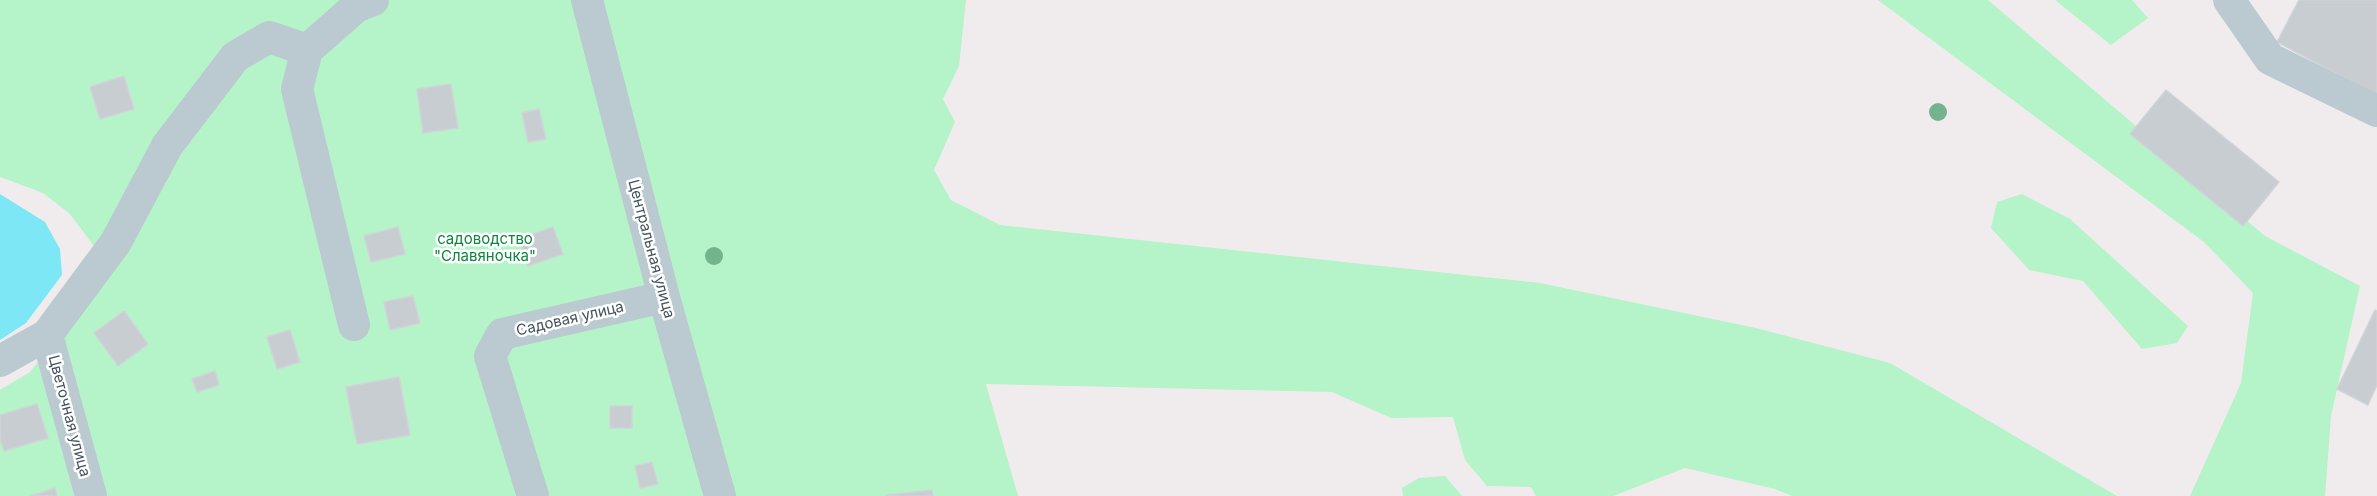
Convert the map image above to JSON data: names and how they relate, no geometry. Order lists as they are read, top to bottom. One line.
{"streets":{"lane":["Центральная улица","Садовая улица","Цветочная улица"]},"crossings":[["Центральная улица","Садовая улица"]],"parks":["садоводство \"Славяночка\""]}
